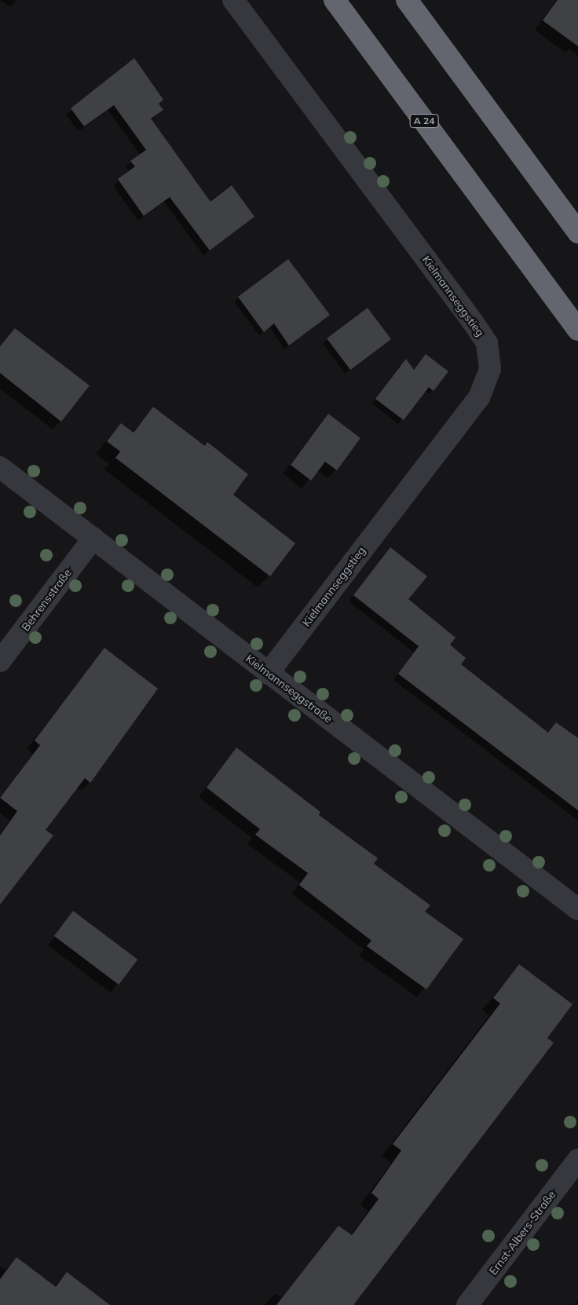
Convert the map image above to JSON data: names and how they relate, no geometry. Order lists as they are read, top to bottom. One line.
{"streets":{"highway":["A 24"],"street":["Kielmannseggstieg","Behrensstraße","Kielmannseggstraße","Ernst-Albers-Straße"]},"crossings":[["Kielmannseggstieg","Kielmannseggstraße"],["Behrensstraße","Kielmannseggstraße"]]}
